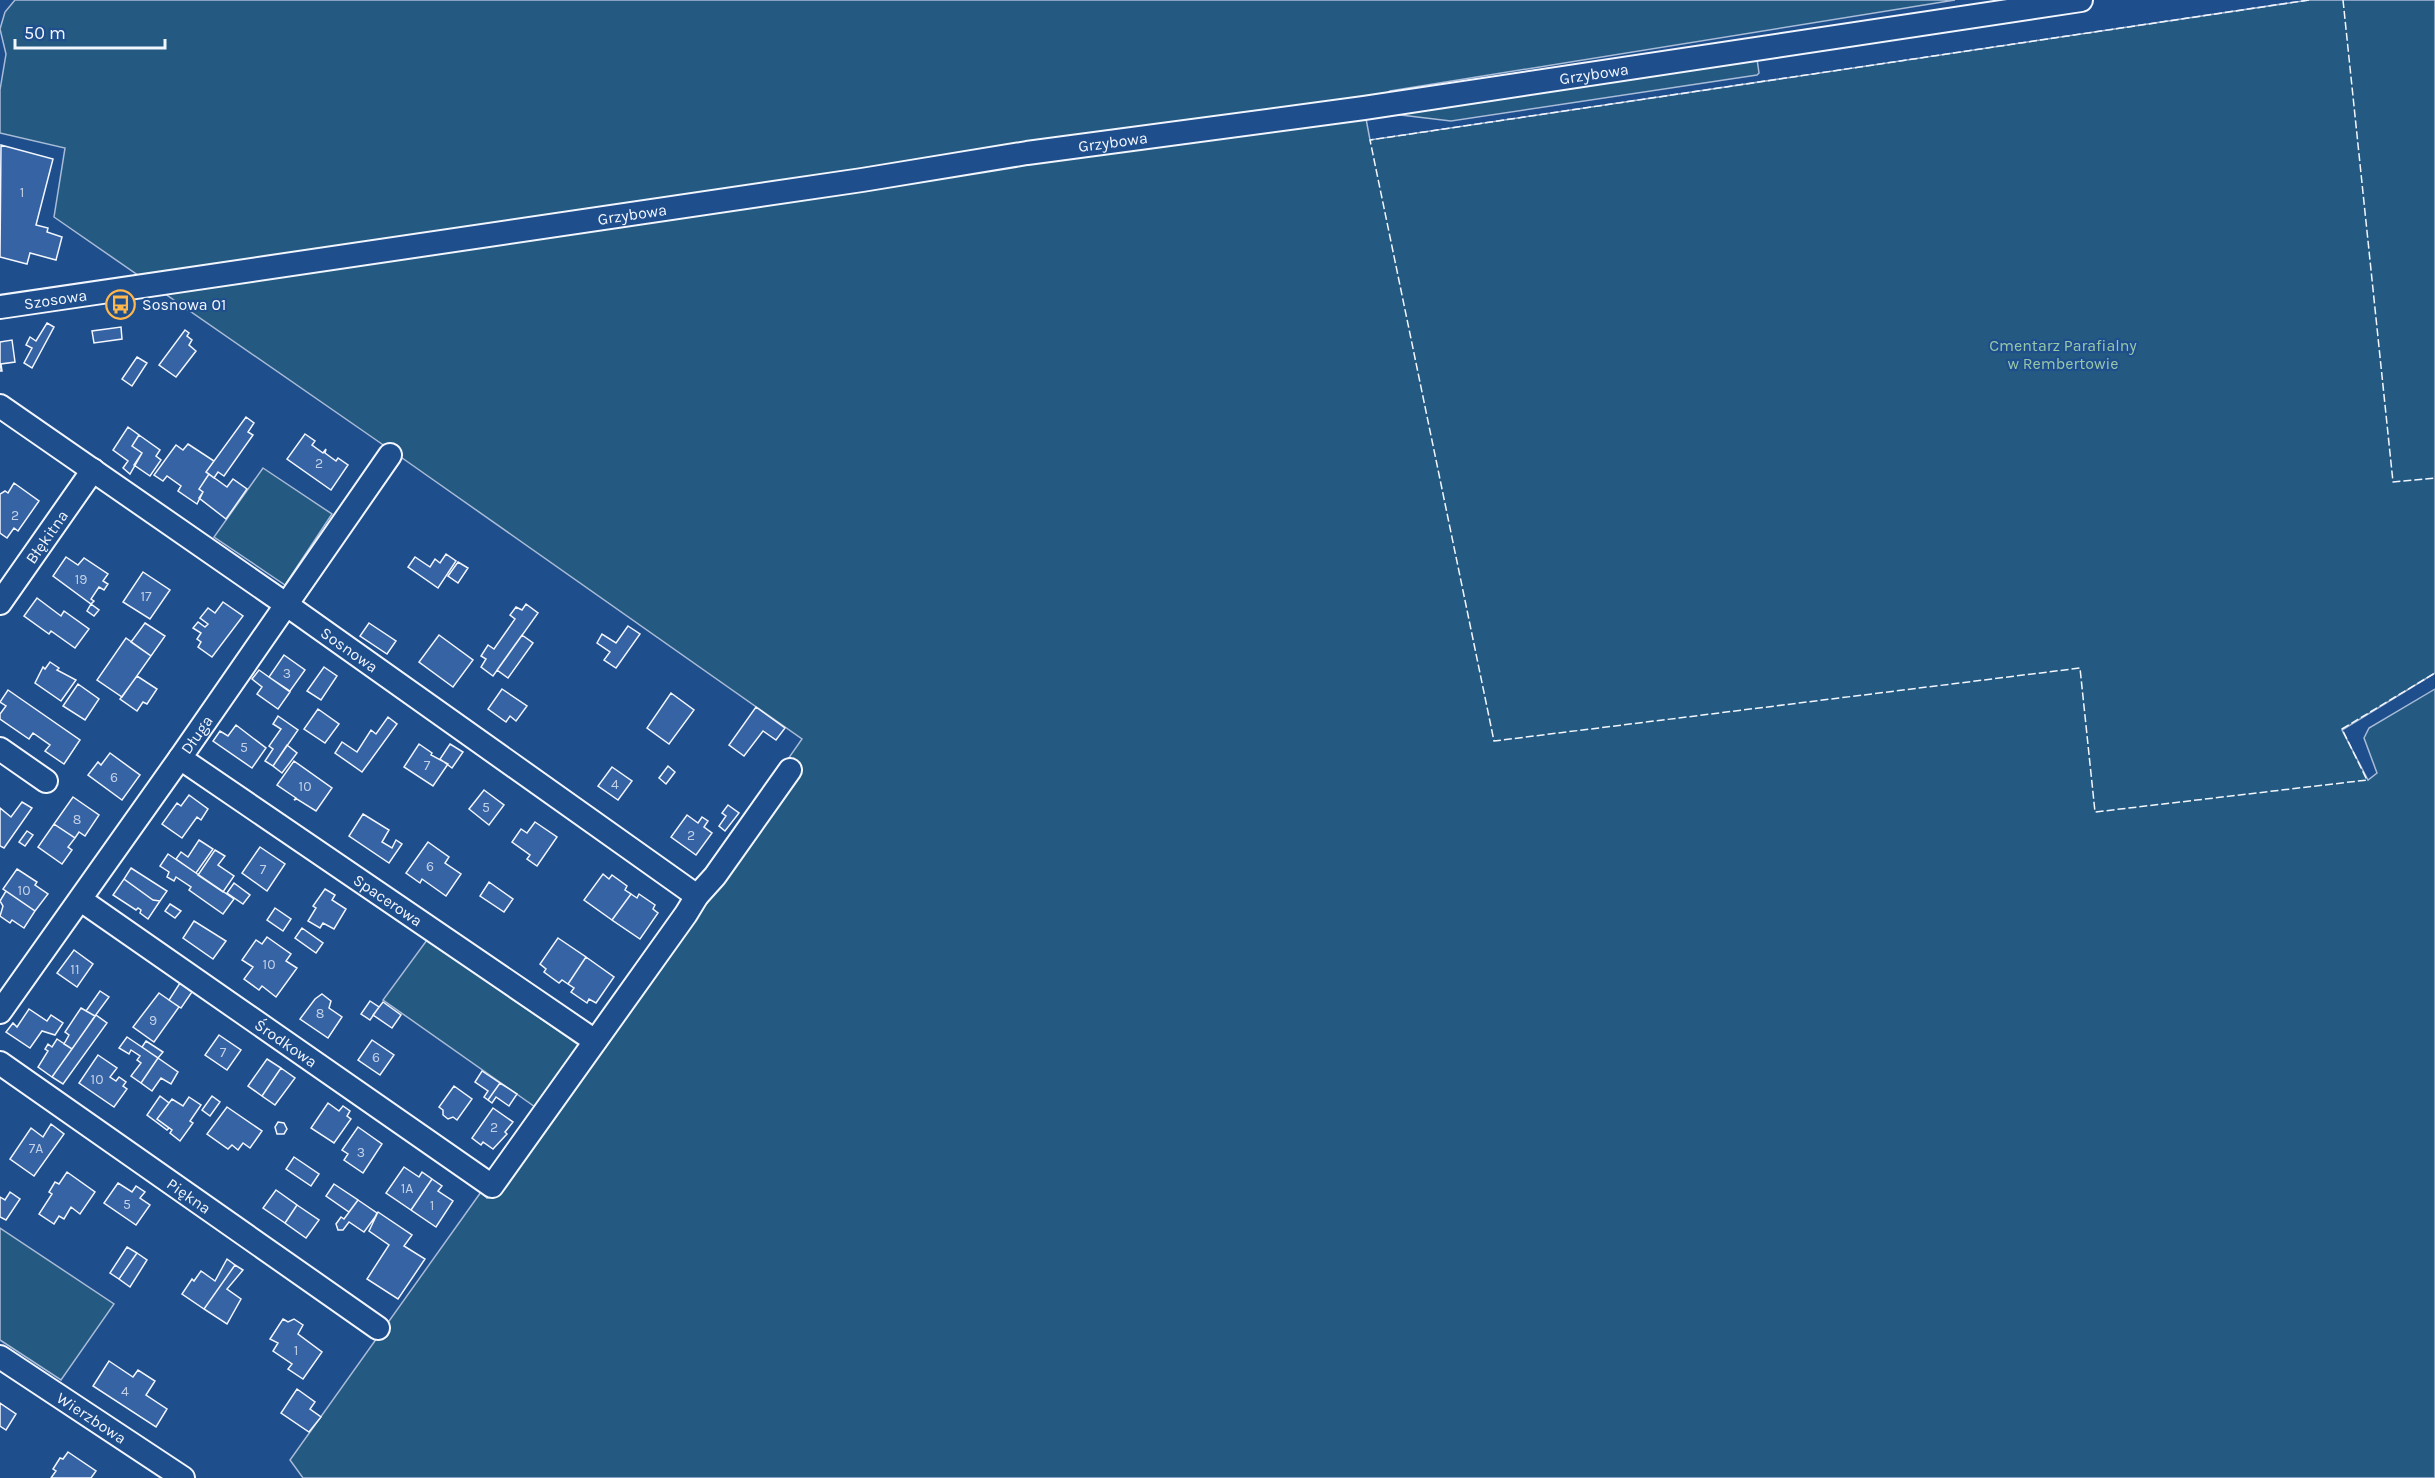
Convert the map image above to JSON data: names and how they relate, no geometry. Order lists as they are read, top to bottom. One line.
{"streets":{"street":["Grzybowa","Szosowa","Błękitna","Sosnowa","Długa","Spacerowa","Środkowa","Piękna","Wierzbowa"]},"crossings":[["Grzybowa","Szosowa"],["Błękitna","Sosnowa"],["Sosnowa","Długa"],["Długa","Spacerowa"],["Długa","Środkowa"],["Spacerowa","Środkowa"]],"parks":["Cmentarz Parafialny w Rembertowie"],"places":{"bus stop":["Sosnowa 01"]},"house_numbers":["1","2","2","19","17","3","5","7","6","4","10","5","8","2","6","7","10","10","11","8","9","7","6","10","2","7A","3","1A","5","1","1","4"],"scale_bar":"50 m"}
